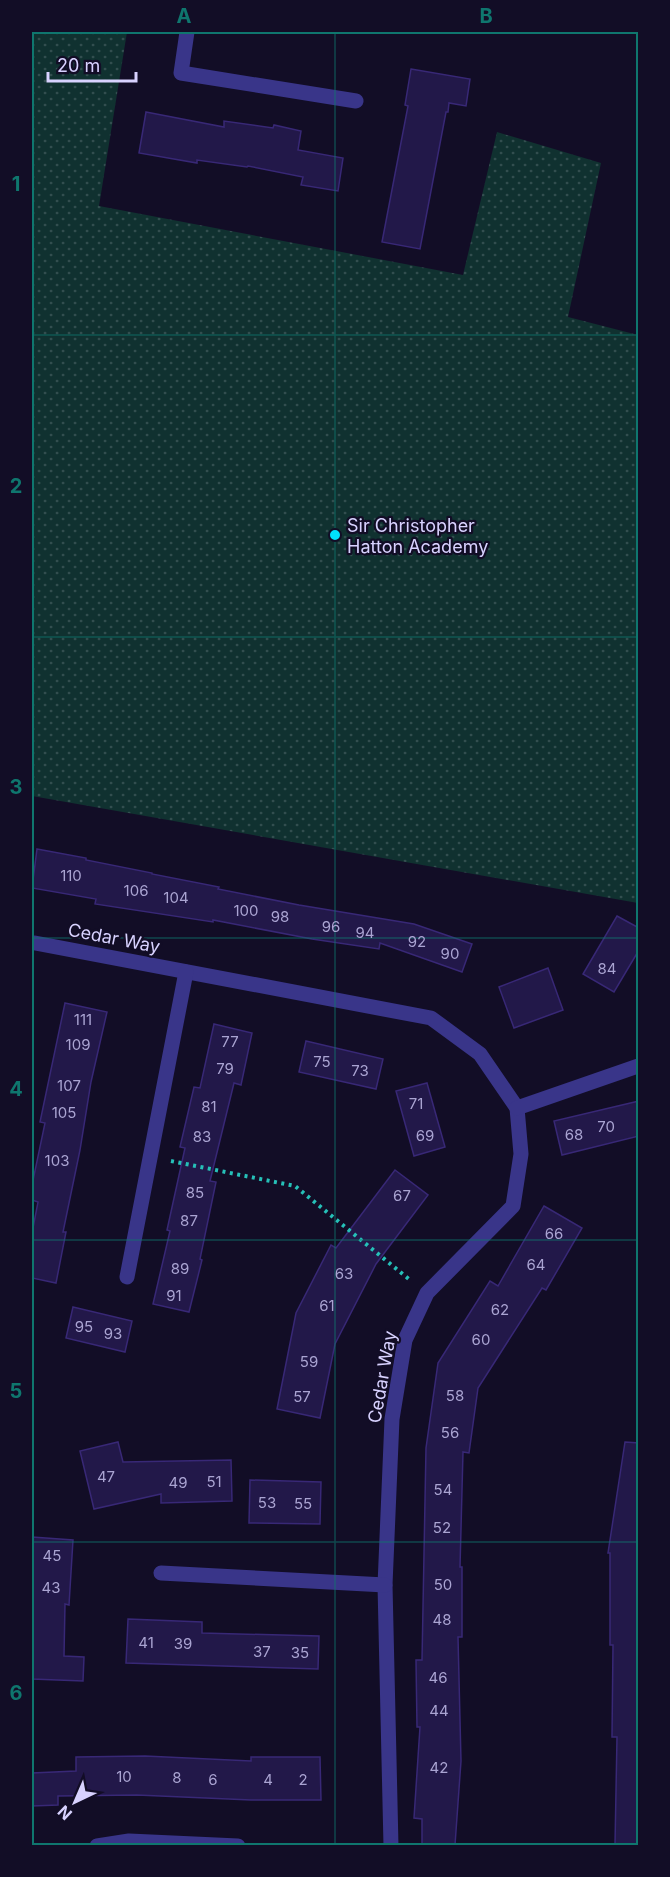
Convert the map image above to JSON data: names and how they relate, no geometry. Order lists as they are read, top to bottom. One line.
{"streets":{"street":["Cedar Way"]},"places":["Sir Christopher Hatton Academy"],"house_numbers":["110","106","104","100","98","96","94","92","90","84","111","77","109","75","79","73","107","71","81","105","70","68","69","83","103","85","67","87","66","64","89","63","91","61","62","95","93","60","59","58","57","56","47","51","49","54","53","55","52","45","50","43","48","41","39","37","35","46","44","42","10","8","6","4","2"],"scale_bar":"20 m","north":"bottom left","grid":{"columns":["A","B"],"rows":["1","2","3","4","5","6"]}}
